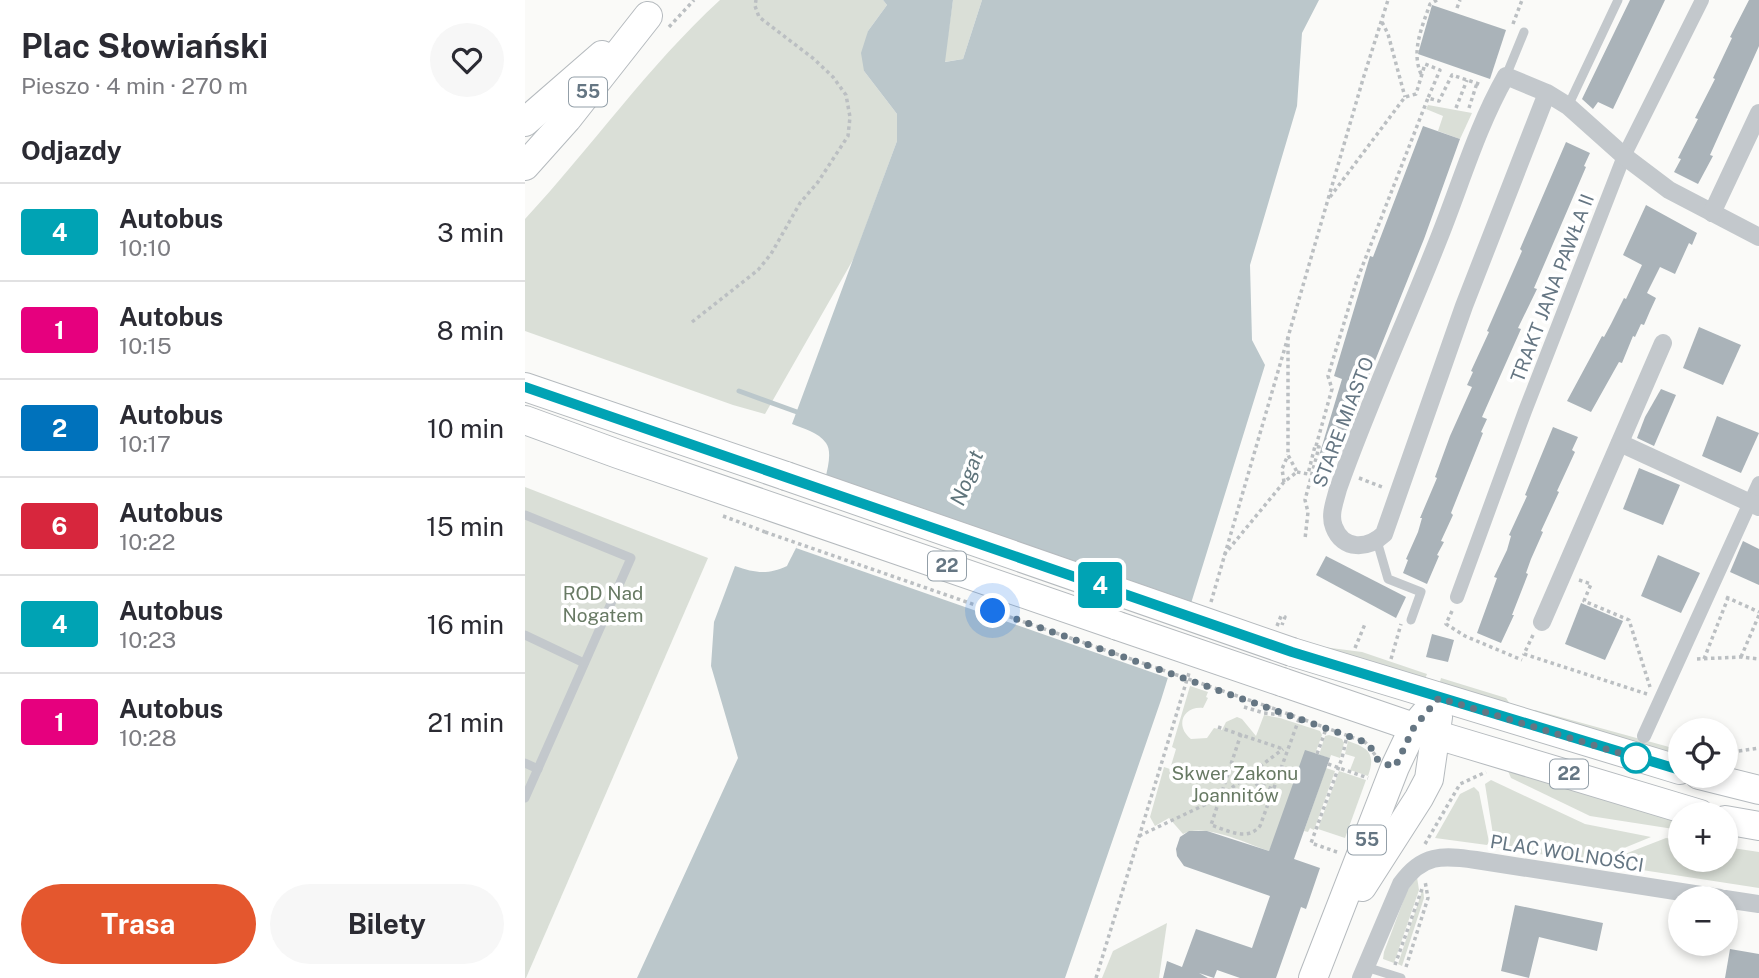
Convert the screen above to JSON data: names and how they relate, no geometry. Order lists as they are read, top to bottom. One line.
{"streets":{"main road":["55","22"],"street":["TRAKT JANA PAWŁA II","STARE MIASTO","PLAC WOLNOŚCI"]},"crossings":[["55","22"]],"water":["Nogat"],"parks":["ROD Nad Nogatem","Skwer Zakonu Joannitów"],"lines":["bus line 4"],"page":{"heading":[["Plac Słowiański","Pieszo · 4 min · 270 m"],"Odjazdy"],"on_map":"4","list":[{"mark":"4","name":"Autobus","note":"10:10","value":"3 min"},{"mark":"1","name":"Autobus","note":"10:15","value":"8 min"},{"mark":"2","name":"Autobus","note":"10:17","value":"10 min"},{"mark":"6","name":"Autobus","note":"10:22","value":"15 min"},{"mark":"4","name":"Autobus","note":"10:23","value":"16 min"},{"mark":"1","name":"Autobus","note":"10:28","value":"21 min"}],"map_buttons":["+","−"],"buttons":["Trasa","Bilety"]}}
